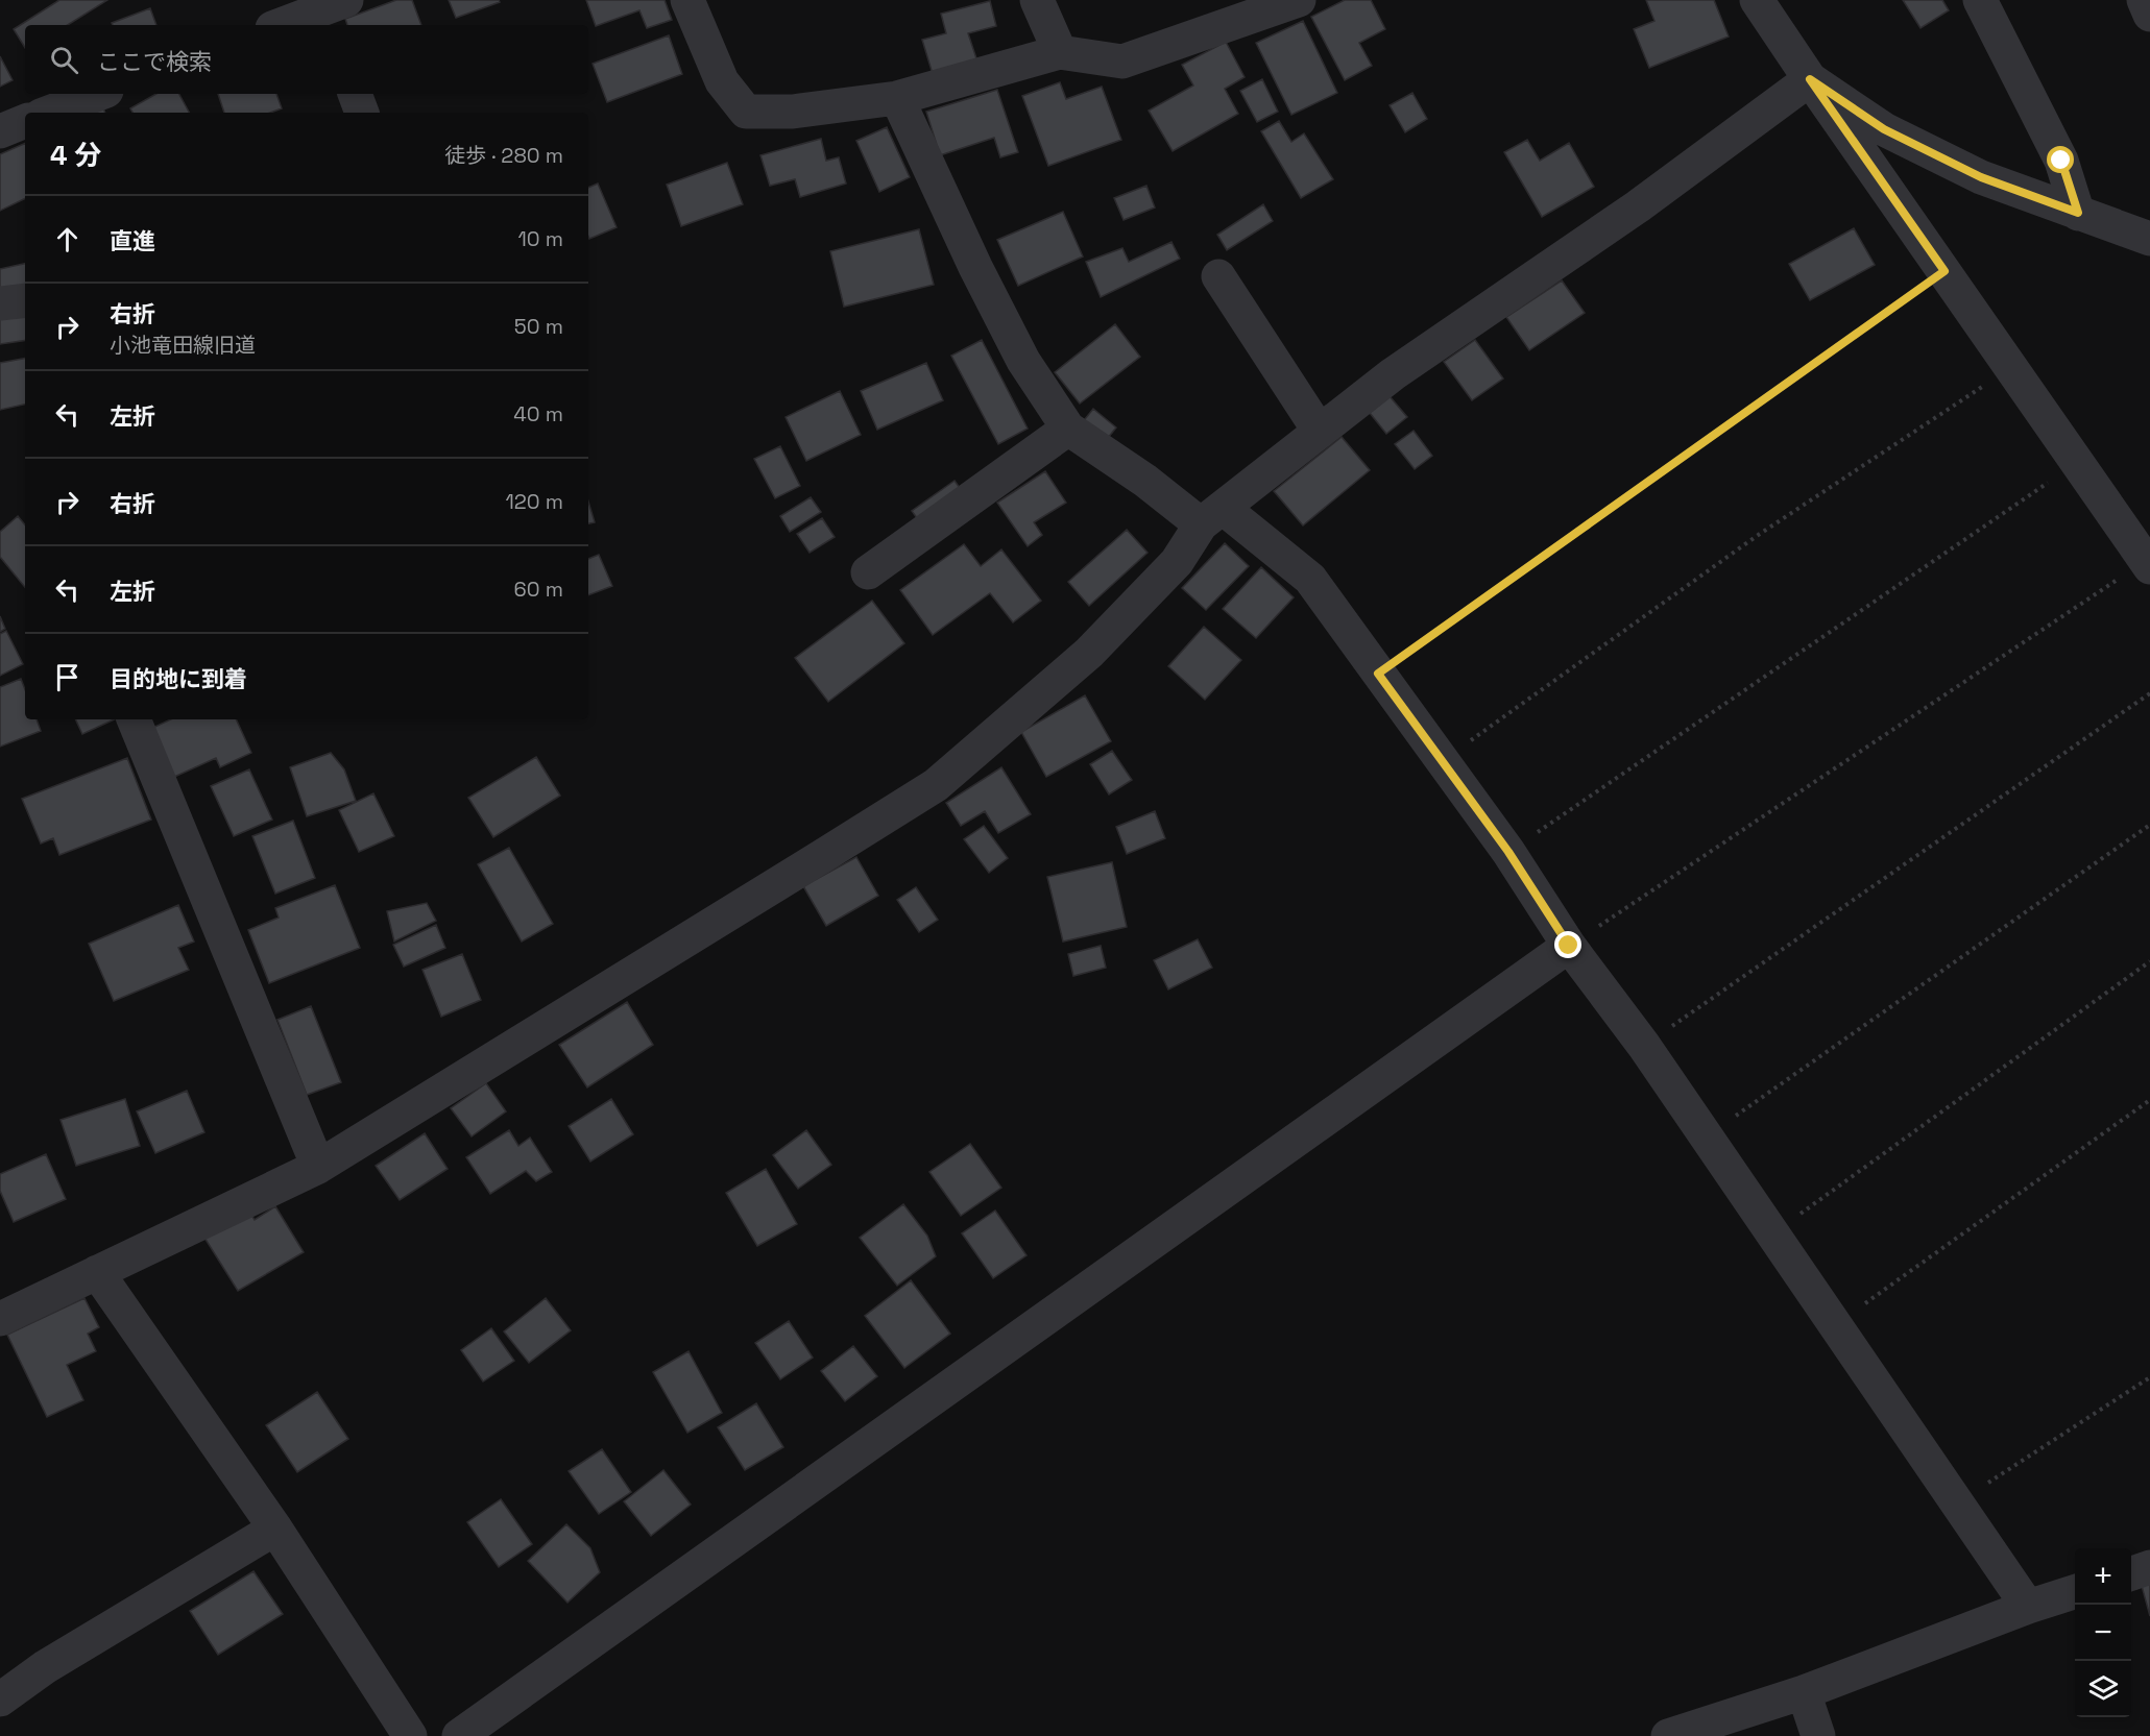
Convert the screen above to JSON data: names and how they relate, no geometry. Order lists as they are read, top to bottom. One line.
{"page":{"search":"ここで検索","heading":["4 分","徒歩 · 280 m"],"list":[["直進","10 m"],["右折","小池竜田線旧道","50 m"],["左折","40 m"],["右折","120 m"],["左折","60 m"],"目的地に到着"],"map_buttons":["+","−"]}}
